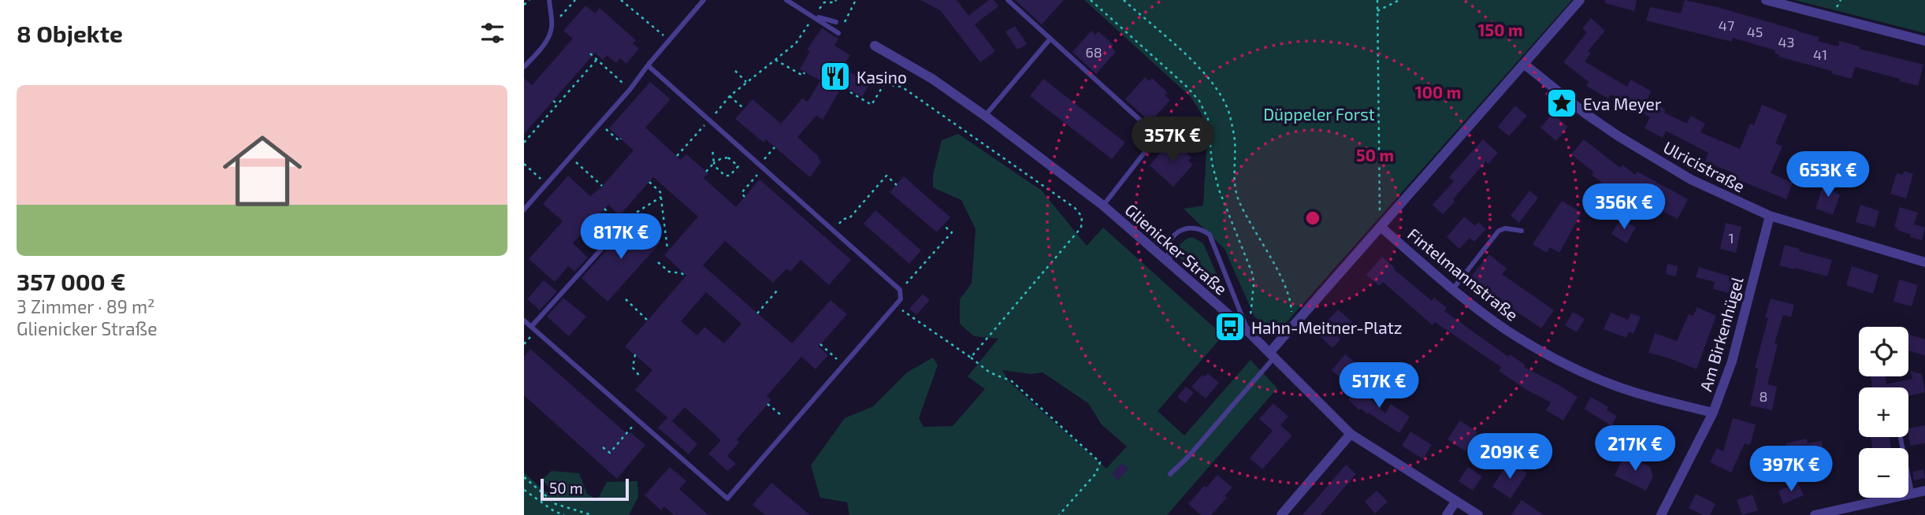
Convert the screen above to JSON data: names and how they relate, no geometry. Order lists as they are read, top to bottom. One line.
{"streets":{"street":["Ulricistraße","Glienicker Straße","Fintelmannstraße","Am Birkenhügel"]},"crossings":[["Ulricistraße","Am Birkenhügel"],["Fintelmannstraße","Am Birkenhügel"]],"parks":["Düppeler Forst"],"places":{"restaurant":["Kasino"],"place":["Eva Meyer"],"bus stop":["Hahn-Meitner-Platz"]},"house_numbers":["47","45","43","68","41","1","8"],"scale_bar":"50 m","page":{"heading":"8 Objekte","list":[{"name":"357 000 €","note":"3 Zimmer · 89 m² · Glienicker Straße"}],"price":["357K €","653K €","356K €","817K €","517K €","217K €","209K €","397K €"],"map_buttons":["+","−"],"scale":"50 m"},"rings":["150 m","100 m","50 m"]}
